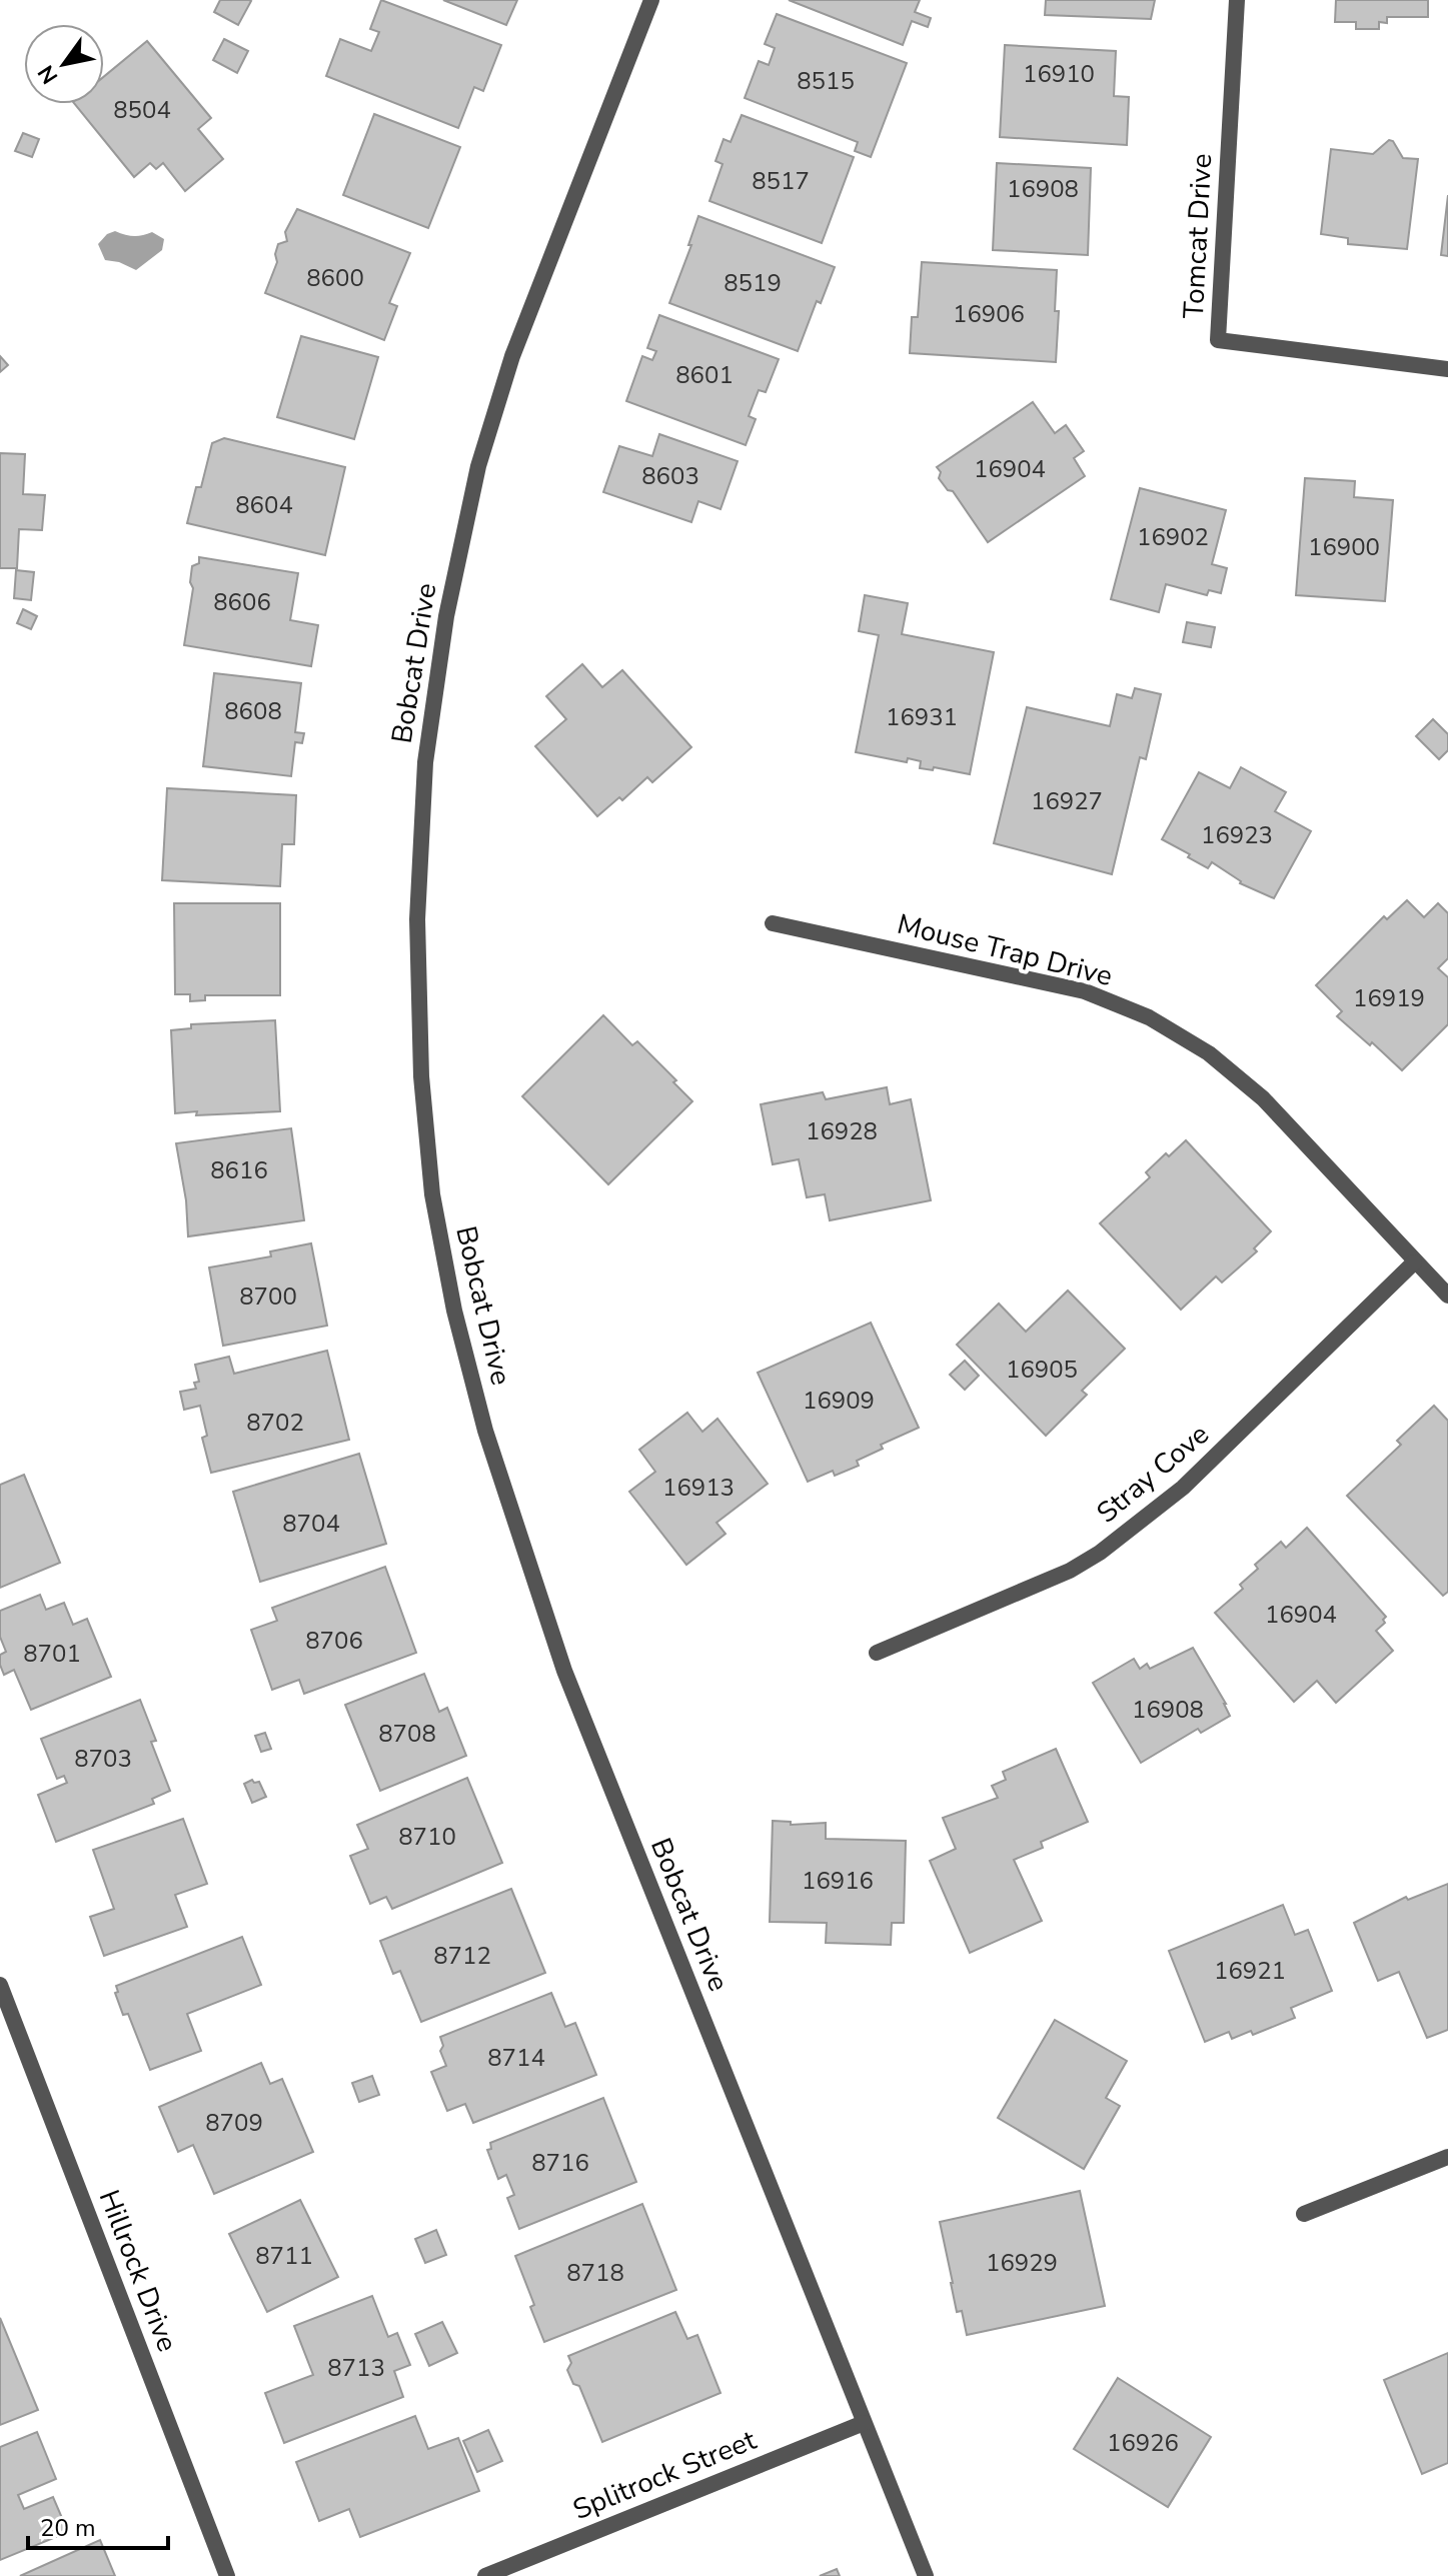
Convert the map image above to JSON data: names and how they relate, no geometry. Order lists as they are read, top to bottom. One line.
{"streets":{"street":["Tomcat Drive","Bobcat Drive","Mouse Trap Drive","Stray Cove","Hillrock Drive","Splitrock Street"]},"crossings":[["Bobcat Drive","Splitrock Street"],["Mouse Trap Drive","Stray Cove"]],"house_numbers":["16910","8515","8504","8517","16908","8600","8519","16906","8601","16904","8603","8604","16902","16900","8606","8608","16931","16927","16923","16919","16928","8616","8700","16905","16909","8702","16913","8704","16904","8706","8701","16908","8708","8703","8710","16916","8712","16921","8714","8709","8716","8711","16929","8718","8713","16926"],"scale_bar":"20 m","north":"bottom left"}
